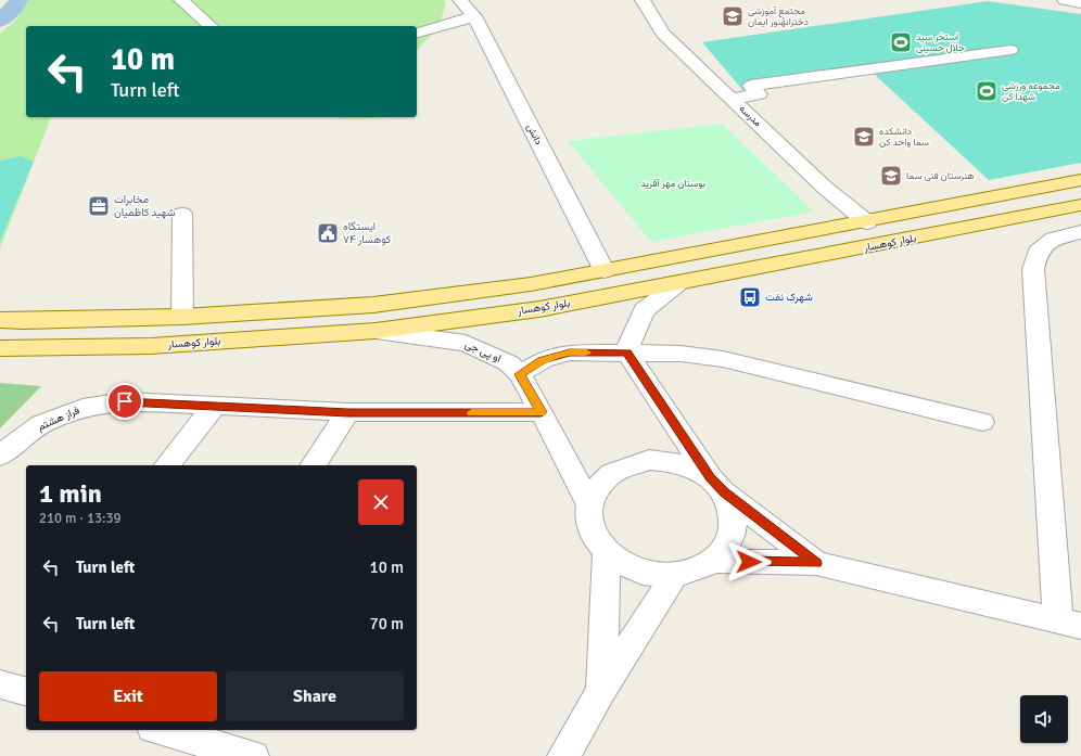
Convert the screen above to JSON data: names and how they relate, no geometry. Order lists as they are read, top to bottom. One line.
{"streets":{"main road":["بلوار کوهسار"],"street":["مدرسه","دانش","او پی جی","فراز هشتم"]},"crossings":[["بلوار کوهسار","او پی جی"],["او پی جی","فراز هشتم"]],"parks":["بوستان مهر آفرید"],"places":{"school or university":["مجتمع آموزشی دخترانهٔنور ایمان","دانشکده سما واحد کن","هنرستان فنی سما"],"sports":["استخر سید جلال حسینی","مجموعه ورزشی شهدا کن"],"office":["مخابرات شهید کاظمیان"],"public building":["ایستگاه ۷۴ کوهسار"],"bus stop":["شهرک نفت"]},"page":{"turn":["10 m","Turn left"],"heading":["1 min","210 m · 13:39"],"list":[{"name":"Turn left","value":"10 m"},{"name":"Turn left","value":"70 m"}],"buttons":["Exit","Share"]}}
